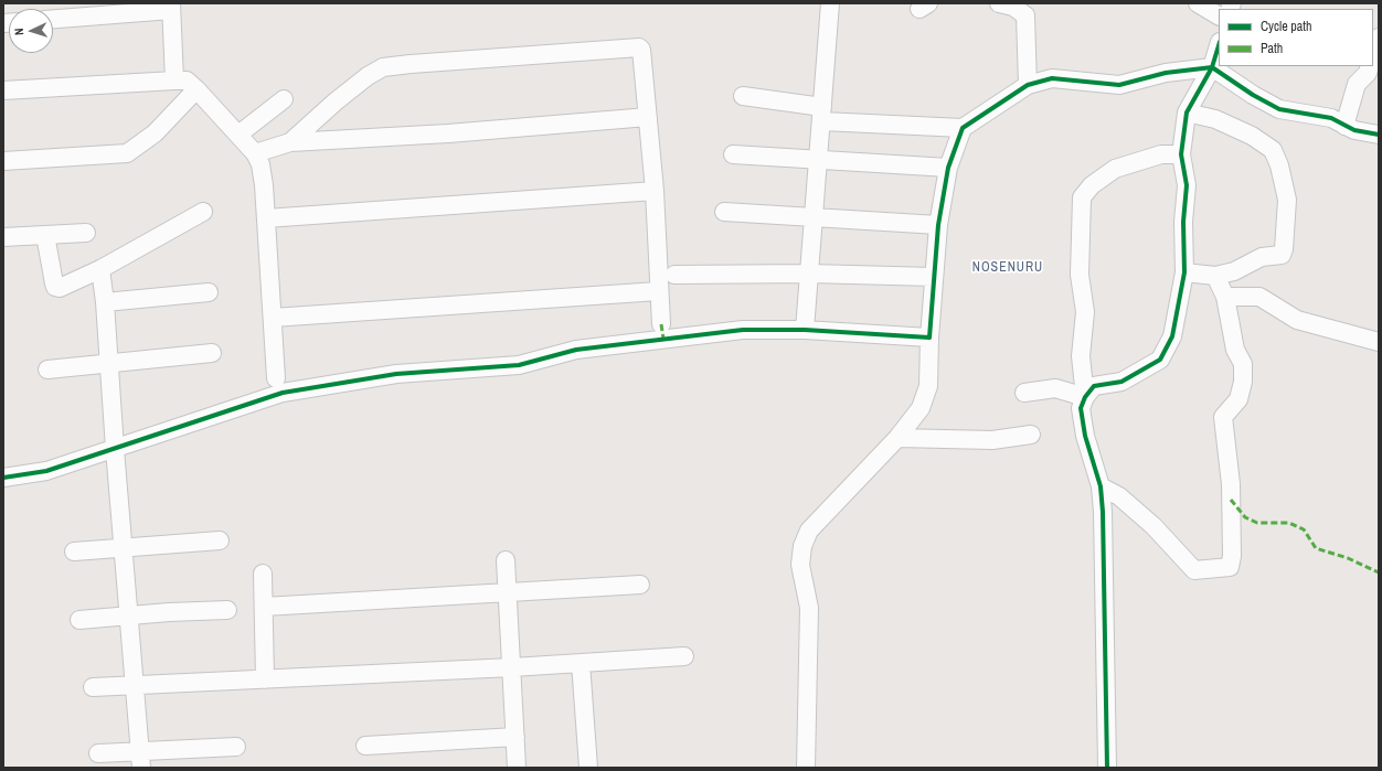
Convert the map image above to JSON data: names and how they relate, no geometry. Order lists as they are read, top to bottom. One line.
{"districts":["NOSENURU"],"legend":["Cycle path","Path"],"north":"left"}
